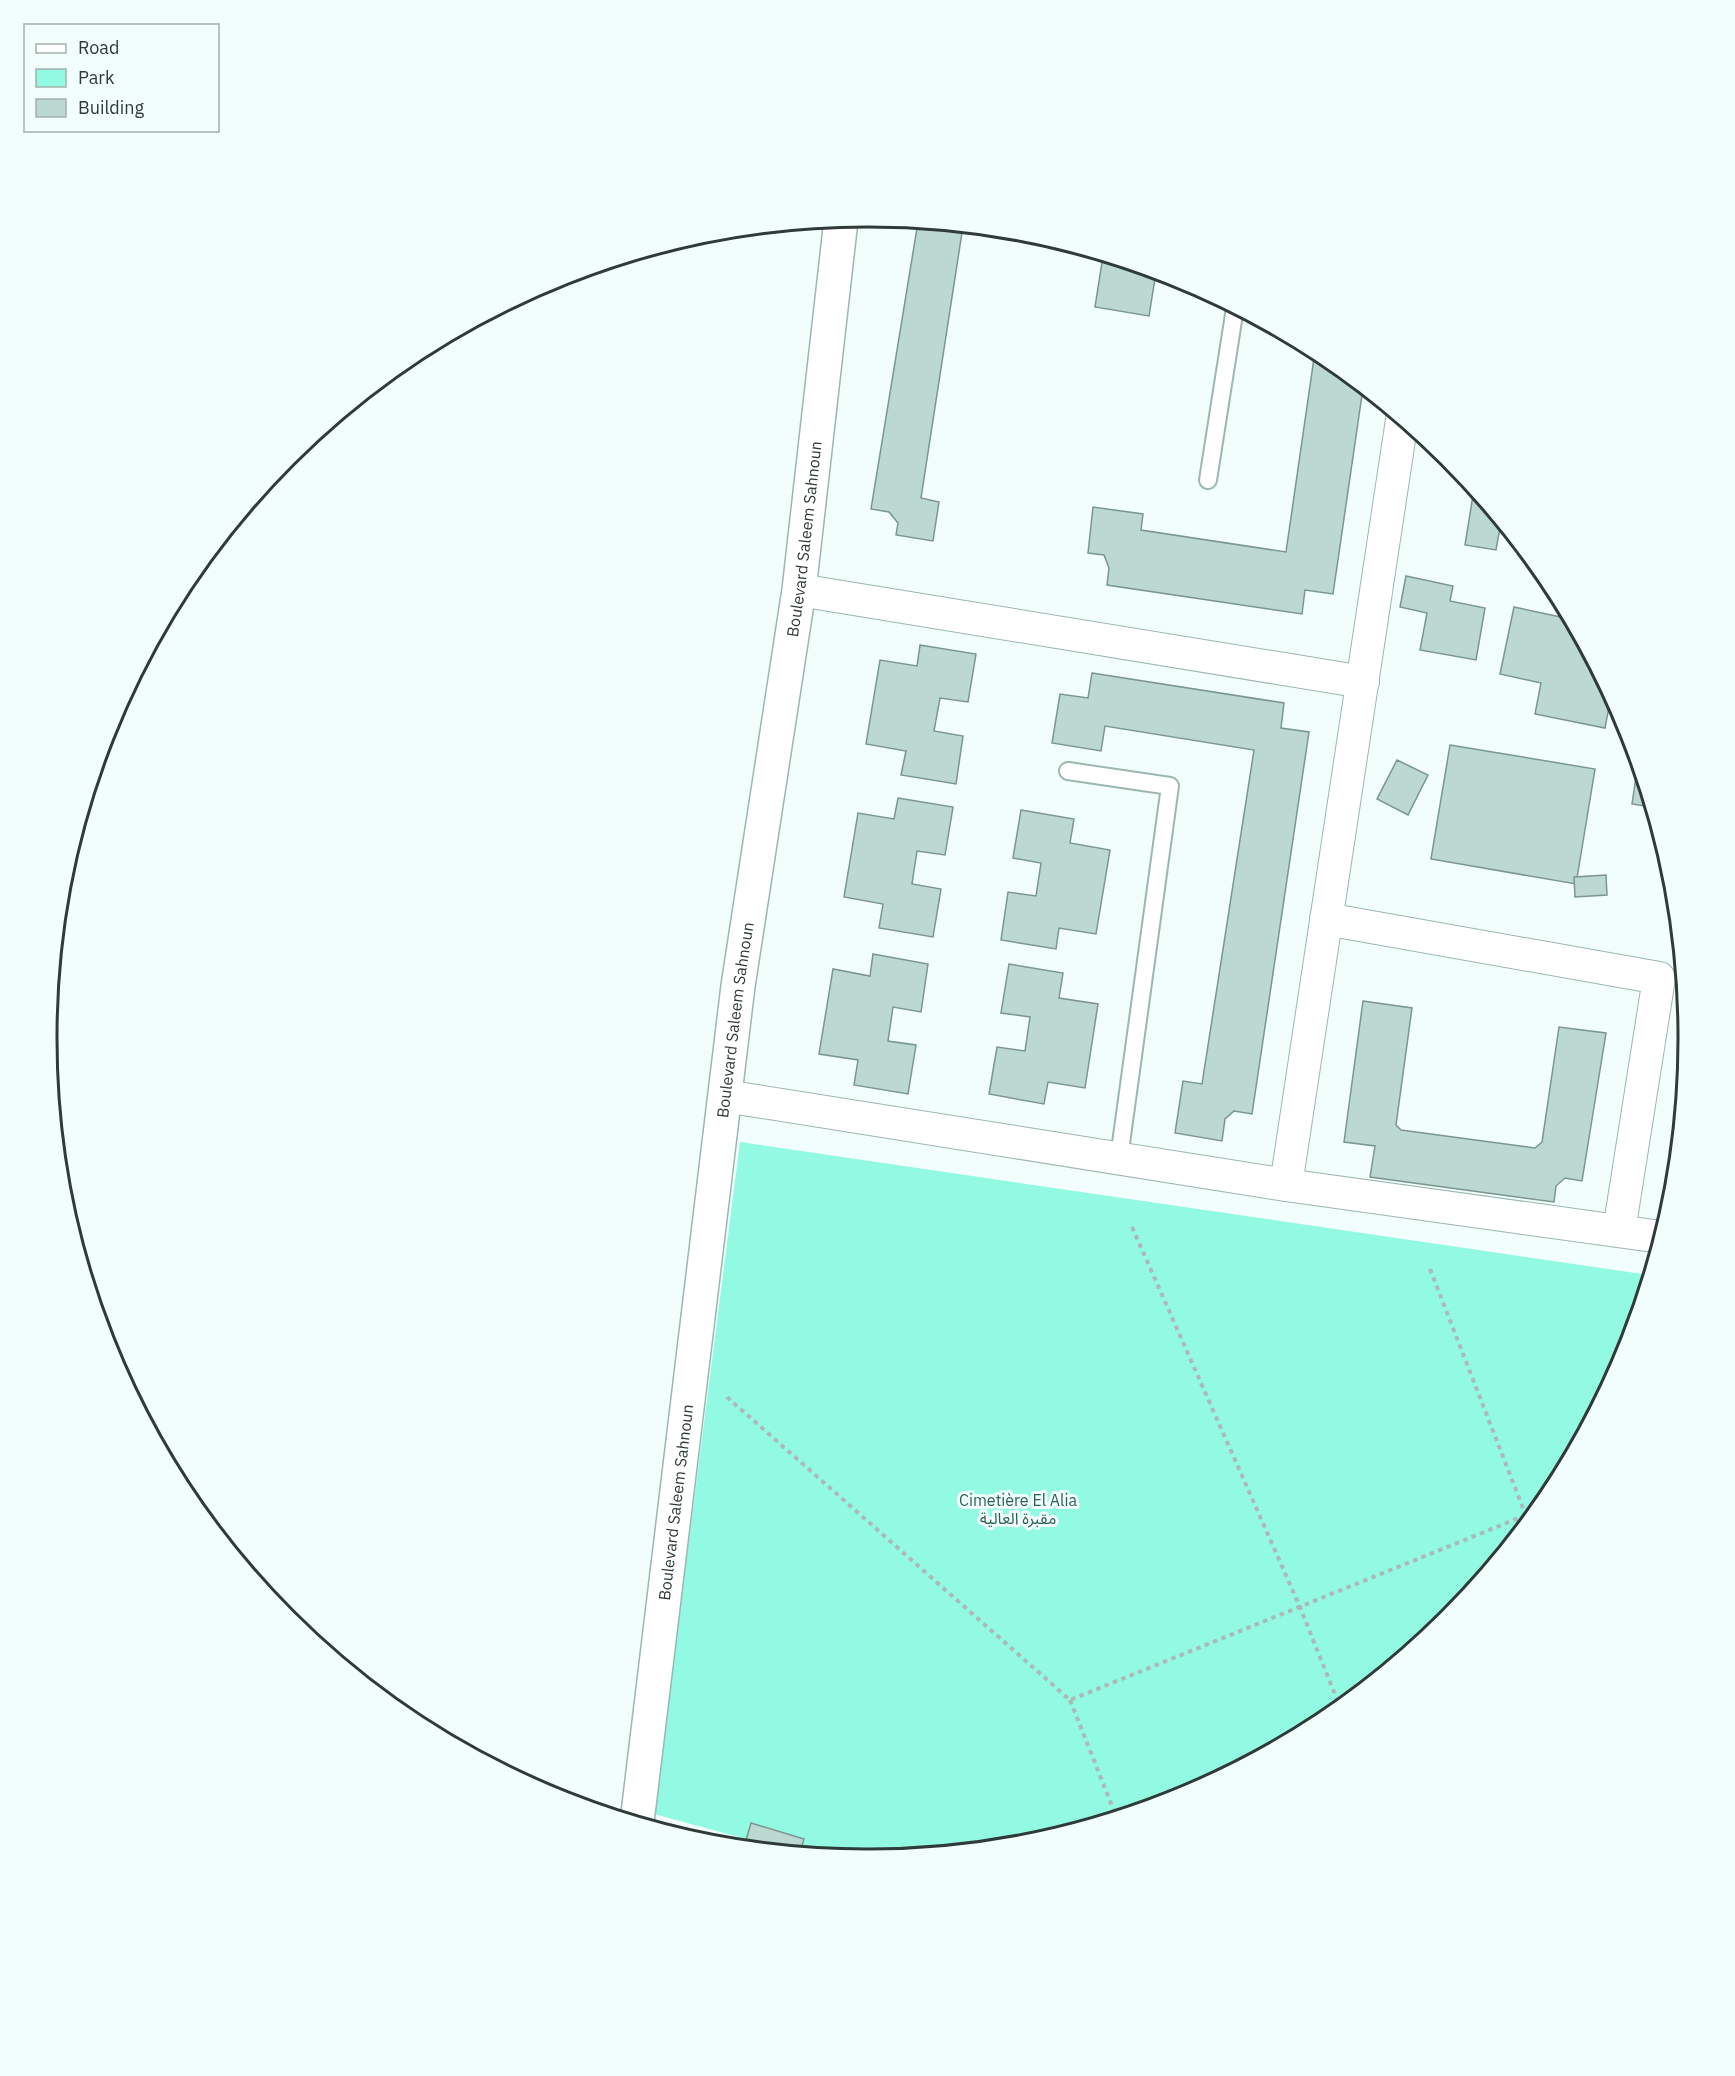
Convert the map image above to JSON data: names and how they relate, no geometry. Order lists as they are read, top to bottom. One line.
{"streets":{"street":["Boulevard Saleem Sahnoun"]},"parks":["Cimetière El Alia مقبرة العالية"],"legend":["Road","Park","Building"]}
